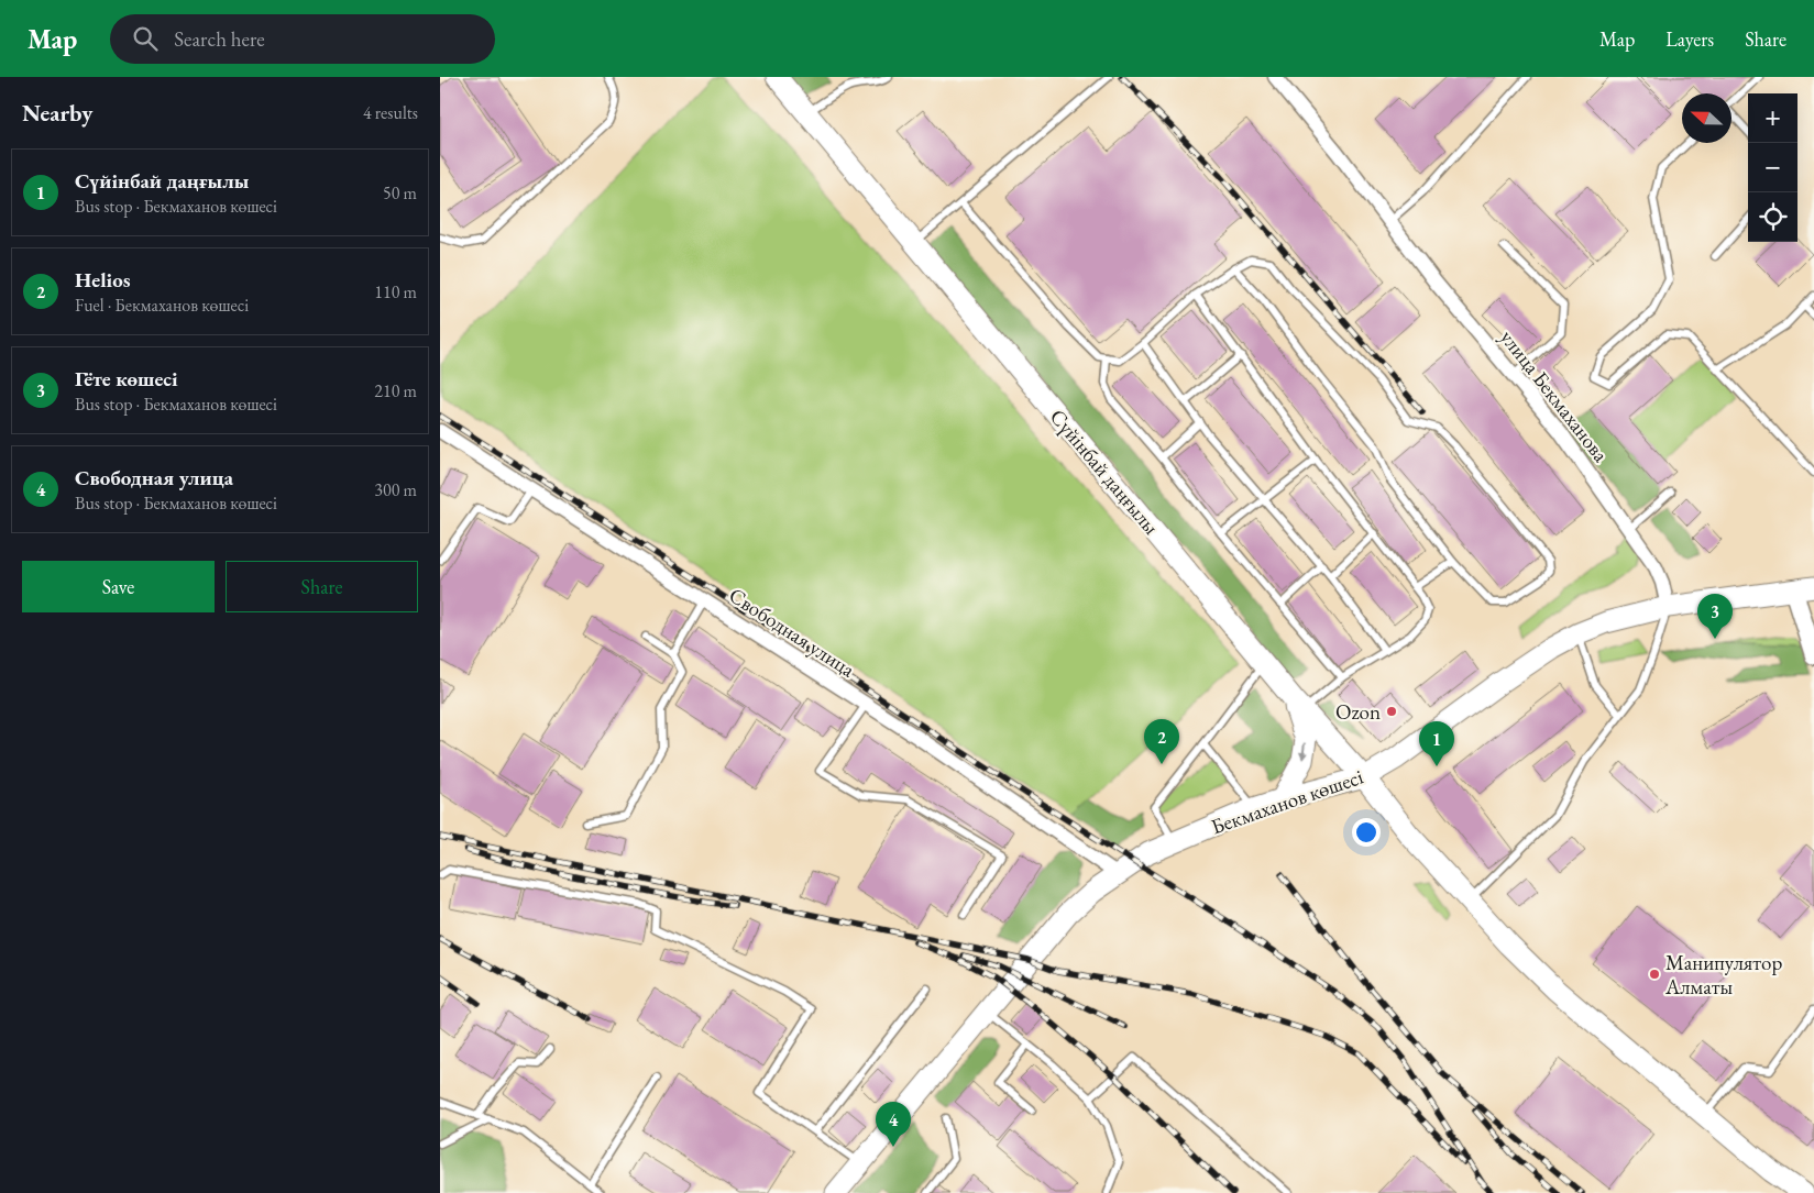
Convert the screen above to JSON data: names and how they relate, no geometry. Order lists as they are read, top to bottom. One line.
{"streets":{"main road":["Сүйінбай даңғылы","Бекмаханов көшесі"],"street":["улица Бекмаханова","Свободная улица"]},"crossings":[["улица Бекмаханова","Бекмаханов көшесі"],["Сүйінбай даңғылы","Бекмаханов көшесі"],["Свободная улица","Бекмаханов көшесі"]],"places":["Ozon","Манипулятор Алматы"],"north":"left","page":{"header":"Map","search":"Search here","nav":["Map","Layers","Share"],"heading":["Nearby","4 results"],"map_buttons":["+","−"],"list":[{"mark":"1","name":"Сүйінбай даңғылы","note":"Bus stop · Бекмаханов көшесі","value":"50 m"},{"mark":"2","name":"Helios","note":"Fuel · Бекмаханов көшесі","value":"110 m"},{"mark":"3","name":"Гёте көшесі","note":"Bus stop · Бекмаханов көшесі","value":"210 m"},{"mark":"4","name":"Свободная улица","note":"Bus stop · Бекмаханов көшесі","value":"300 m"}],"buttons":["Save","Share"],"pins":["3","2","1","4"]}}
